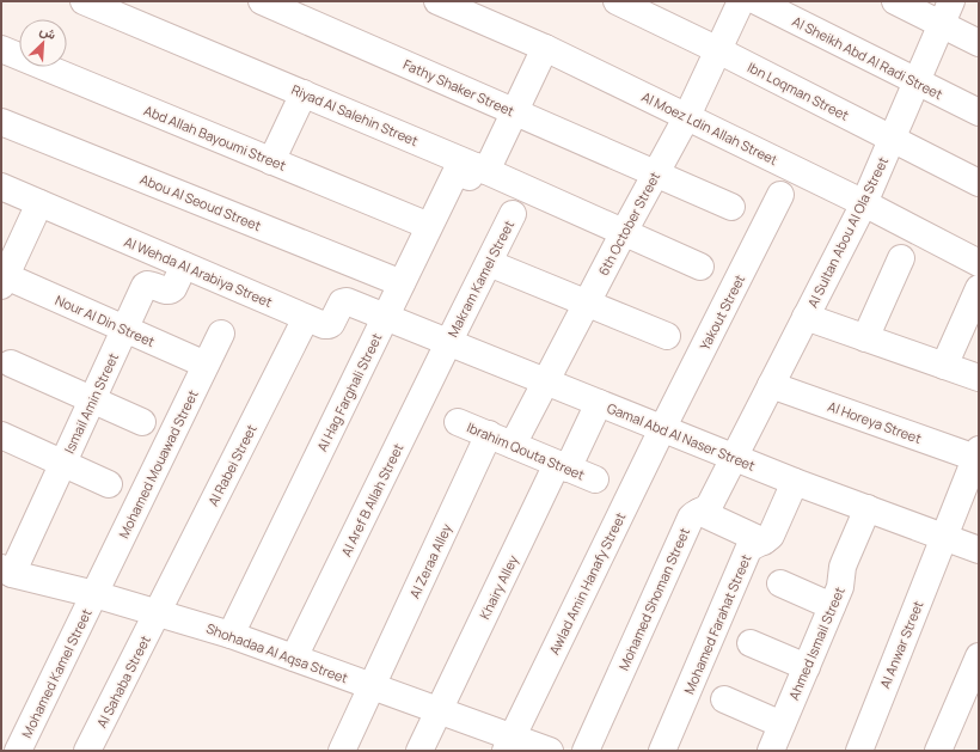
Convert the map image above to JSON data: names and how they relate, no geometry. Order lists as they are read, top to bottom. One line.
{"streets":{"street":["Al Sheikh Abd Al Radi Street","Fathy Shaker Street","Ibn Loqman Street","Riyad Al Salehin Street","Al Moez Ldin Allah Street","Abd Allah Bayoumi Street","Abou Al Seoud Street","6th October Street","Al Sultan Abou Al Ola Street","Al Wehda Al Arabiya Street","Makram Kamel Street","Yakout Street","Nour Al Din Street","Al Hag Farghali Street","Ismail Amin Street","Al Horeya Street","Gamal Abd Al Naser Street","Ibrahim Qouta Street","Mohamed Mouawad Street","Al Rabei Street","Al Aref B Allah Street","Al Zeraa Alley","Awlad Amin Hanafy Street","Khairy Alley","Mohamed Shoman Street","Mohamed Farahat Street","Ahmed Ismail Street","Al Anwar Street","Shohadaa Al Aqsa Street","Mohamed Kamel Street","Al Sahaba Street"]},"crossings":[["Al Sheikh Abd Al Radi Street","Al Sultan Abou Al Ola Street"],["Fathy Shaker Street","6th October Street"],["Ibn Loqman Street","6th October Street"],["Ibn Loqman Street","Al Sultan Abou Al Ola Street"],["Riyad Al Salehin Street","6th October Street"],["Riyad Al Salehin Street","Al Hag Farghali Street"],["Al Moez Ldin Allah Street","6th October Street"],["Al Moez Ldin Allah Street","Al Sultan Abou Al Ola Street"],["Abd Allah Bayoumi Street","Al Hag Farghali Street"],["Abou Al Seoud Street","Al Hag Farghali Street"],["6th October Street","Gamal Abd Al Naser Street"],["6th October Street","Ibrahim Qouta Street"],["Al Sultan Abou Al Ola Street","Al Horeya Street"],["Al Sultan Abou Al Ola Street","Gamal Abd Al Naser Street"],["Al Sultan Abou Al Ola Street","Mohamed Shoman Street"],["Al Wehda Al Arabiya Street","Al Hag Farghali Street"],["Al Wehda Al Arabiya Street","Ismail Amin Street"],["Al Wehda Al Arabiya Street","Gamal Abd Al Naser Street"],["Al Wehda Al Arabiya Street","Al Rabei Street"],["Makram Kamel Street","Gamal Abd Al Naser Street"],["Makram Kamel Street","Al Aref B Allah Street"],["Yakout Street","Gamal Abd Al Naser Street"],["Yakout Street","Awlad Amin Hanafy Street"],["Nour Al Din Street","Ismail Amin Street"],["Nour Al Din Street","Mohamed Mouawad Street"],["Al Hag Farghali Street","Gamal Abd Al Naser Street"],["Al Hag Farghali Street","Shohadaa Al Aqsa Street"],["Ismail Amin Street","Shohadaa Al Aqsa Street"],["Al Horeya Street","Al Anwar Street"],["Gamal Abd Al Naser Street","Al Aref B Allah Street"],["Gamal Abd Al Naser Street","Awlad Amin Hanafy Street"],["Gamal Abd Al Naser Street","Khairy Alley"],["Gamal Abd Al Naser Street","Mohamed Shoman Street"],["Gamal Abd Al Naser Street","Mohamed Farahat Street"],["Gamal Abd Al Naser Street","Ahmed Ismail Street"],["Gamal Abd Al Naser Street","Al Anwar Street"],["Ibrahim Qouta Street","Al Zeraa Alley"],["Ibrahim Qouta Street","Khairy Alley"],["Mohamed Mouawad Street","Shohadaa Al Aqsa Street"],["Mohamed Mouawad Street","Mohamed Kamel Street"],["Al Rabei Street","Shohadaa Al Aqsa Street"],["Al Rabei Street","Al Sahaba Street"],["Al Aref B Allah Street","Shohadaa Al Aqsa Street"],["Al Zeraa Alley","Shohadaa Al Aqsa Street"],["Awlad Amin Hanafy Street","Shohadaa Al Aqsa Street"],["Khairy Alley","Shohadaa Al Aqsa Street"],["Shohadaa Al Aqsa Street","Mohamed Kamel Street"],["Shohadaa Al Aqsa Street","Al Sahaba Street"]],"north":"top right"}
